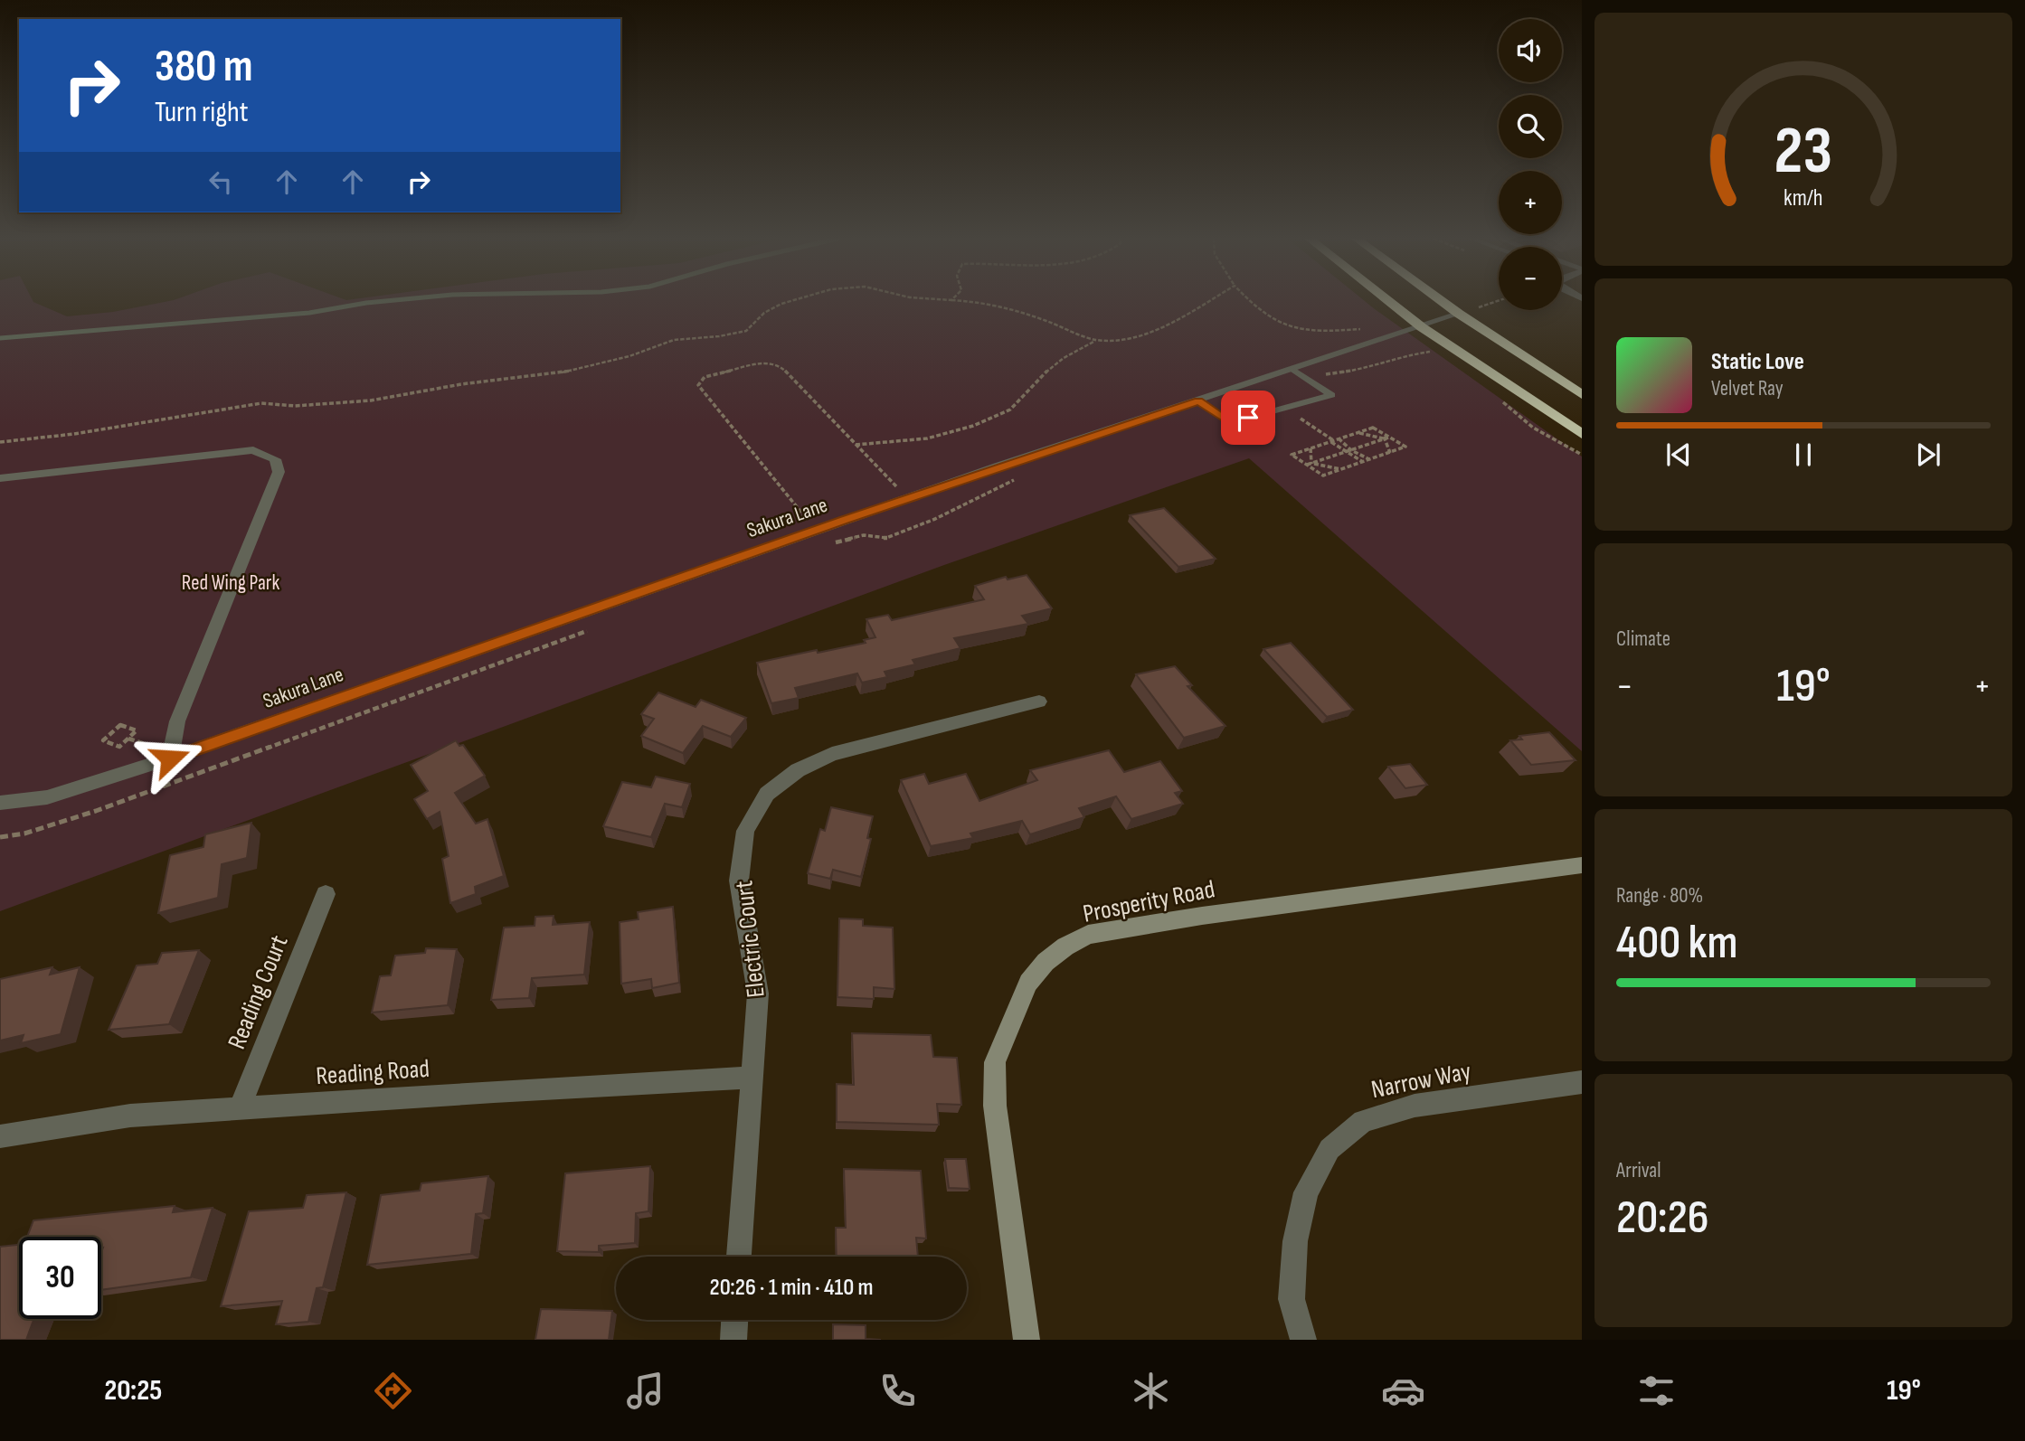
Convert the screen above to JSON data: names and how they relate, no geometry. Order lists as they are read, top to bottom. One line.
{"streets":{"street":["Sakura Lane","Prosperity Road","Electric Court","Reading Court","Reading Road","Narrow Way"]},"crossings":[["Electric Court","Reading Road"],["Reading Court","Reading Road"]],"parks":["Red Wing Park"],"page":{"map_buttons":["+","−"],"turn":["380 m","Turn right"],"song":["Static Love","Velvet Ray"],"tile":["Climate",["Range · 80%","400 km"],["Arrival","20:26"]],"heat":["−","19°","+"],"limit":"30","trip":"20:26 · 1 min · 410 m","tabs":["20:25","19°"],"gauge":["23","km/h"]}}
